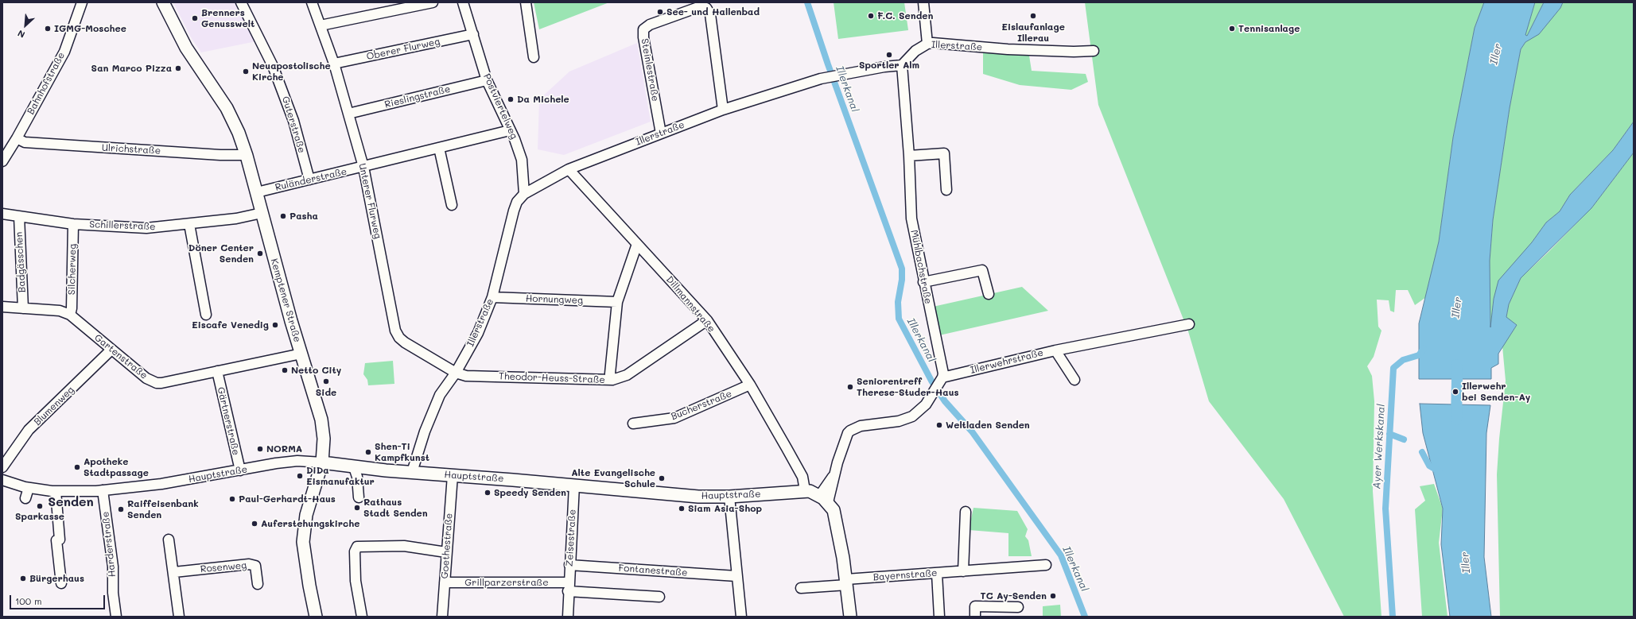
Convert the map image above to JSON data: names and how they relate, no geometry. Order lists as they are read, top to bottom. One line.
{"streets":{"main road":["Kemptener Straße","Hauptstraße"],"street":["Illerstraße","Oberer Flurweg","Steinlestraße","Bahnhofstraße","Rieslingstraße","Postviertelweg","Guterstraße","Ulrichstraße","Ruländerstraße","Unterer Flurweg","Schillerstraße","Badgässchen","Mühlbachstraße","Silcherweg","Hornungweg","Dillmannstraße","Gartenstraße","Illerwehrstraße","Theodor-Heuss-Straße","Bucherstraße","Blumenweg","Gärtnerstraße","Zeisestraße","Harderstraße","Goethestraße","Rosenweg","Fontanestraße","Bayernstraße","Grillparzerstraße"]},"crossings":[["Illerstraße","Steinlestraße"],["Illerstraße","Postviertelweg"],["Illerstraße","Unterer Flurweg"],["Illerstraße","Mühlbachstraße"],["Illerstraße","Hornungweg"],["Illerstraße","Dillmannstraße"],["Illerstraße","Theodor-Heuss-Straße"],["Illerstraße","Hauptstraße"],["Oberer Flurweg","Postviertelweg"],["Oberer Flurweg","Unterer Flurweg"],["Bahnhofstraße","Ulrichstraße"],["Rieslingstraße","Postviertelweg"],["Rieslingstraße","Unterer Flurweg"],["Postviertelweg","Ruländerstraße"],["Guterstraße","Ruländerstraße"],["Ulrichstraße","Kemptener Straße"],["Ruländerstraße","Unterer Flurweg"],["Ruländerstraße","Kemptener Straße"],["Unterer Flurweg","Theodor-Heuss-Straße"],["Schillerstraße","Badgässchen"],["Schillerstraße","Silcherweg"],["Schillerstraße","Kemptener Straße"],["Badgässchen","Gartenstraße"],["Mühlbachstraße","Illerwehrstraße"],["Silcherweg","Gartenstraße"],["Kemptener Straße","Gartenstraße"],["Kemptener Straße","Hauptstraße"],["Dillmannstraße","Theodor-Heuss-Straße"],["Dillmannstraße","Bucherstraße"],["Dillmannstraße","Hauptstraße"],["Gartenstraße","Blumenweg"],["Gartenstraße","Gärtnerstraße"],["Gärtnerstraße","Hauptstraße"],["Hauptstraße","Zeisestraße"],["Hauptstraße","Harderstraße"],["Hauptstraße","Goethestraße"],["Zeisestraße","Fontanestraße"],["Zeisestraße","Grillparzerstraße"],["Goethestraße","Grillparzerstraße"]],"districts":["Senden"],"water":["Iller","Illerkanal","Ayer Werkskanal"],"places":["See- und Hallenbad","F.C. Senden","Eislaufanlage Illerau","Brenners Genusswelt","IGMG-Moschee","Tennisanlage","Sportler Alm","San Marco Pizza","Neuapostolische Kirche","Da Michele","Pasha","Döner Center Senden","Eiscafe Venedig","Netto City","Side","Seniorentreff Therese-Studer-Haus","Illerwehr bei Senden-Ay","Weltladen Senden","NORMA","Shen-Ti Kampfkunst","Apotheke Stadtpassage","DiDa Eismanufaktur","Alte Evangelische Schule","Speedy Senden","Paul-Gerhardt-Haus","Sparkasse","Rathaus Stadt Senden","Siam Asia-Shop","Raiffeisenbank Senden","Auferstehungskirche","Bürgerhaus","TC Ay-Senden"],"scale_bar":"100 m","north":"bottom left"}
